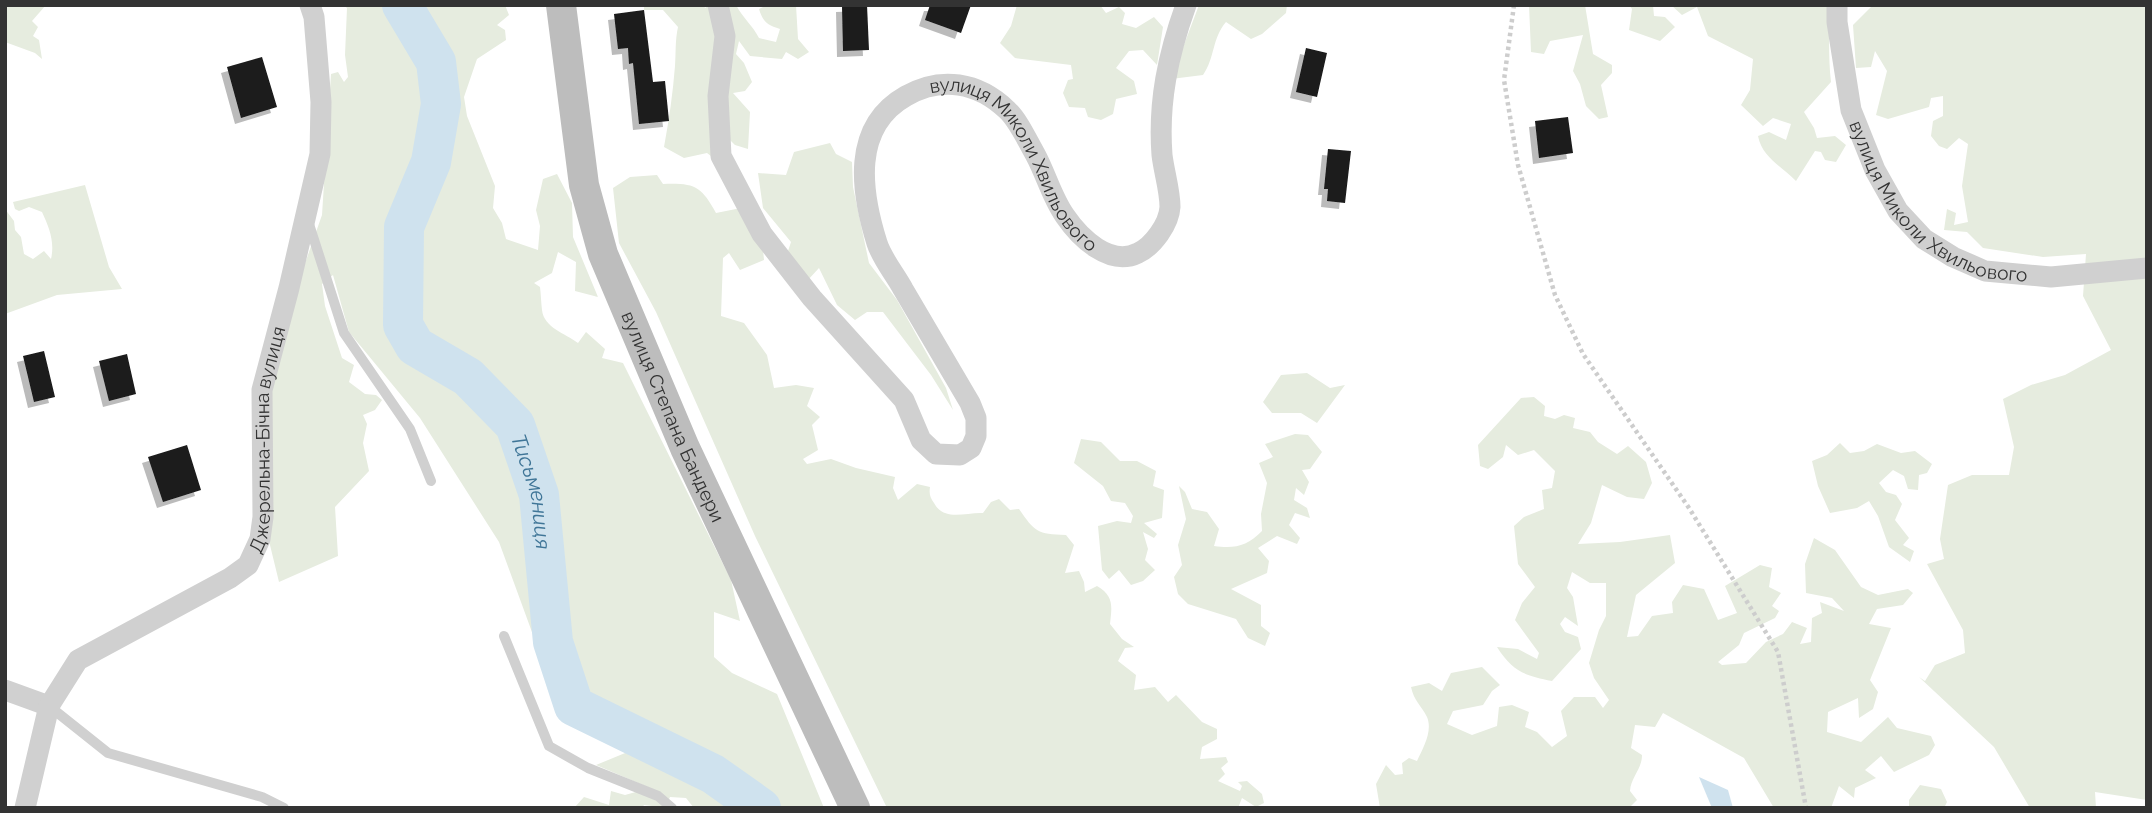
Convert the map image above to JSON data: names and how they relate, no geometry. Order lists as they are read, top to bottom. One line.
{"streets":{"main road":["вулиця Степана Бандери"],"street":["вулиця Миколи Хвильового","Джерельна-Бічна вулиця"]},"water":["Тисьмениця"]}
